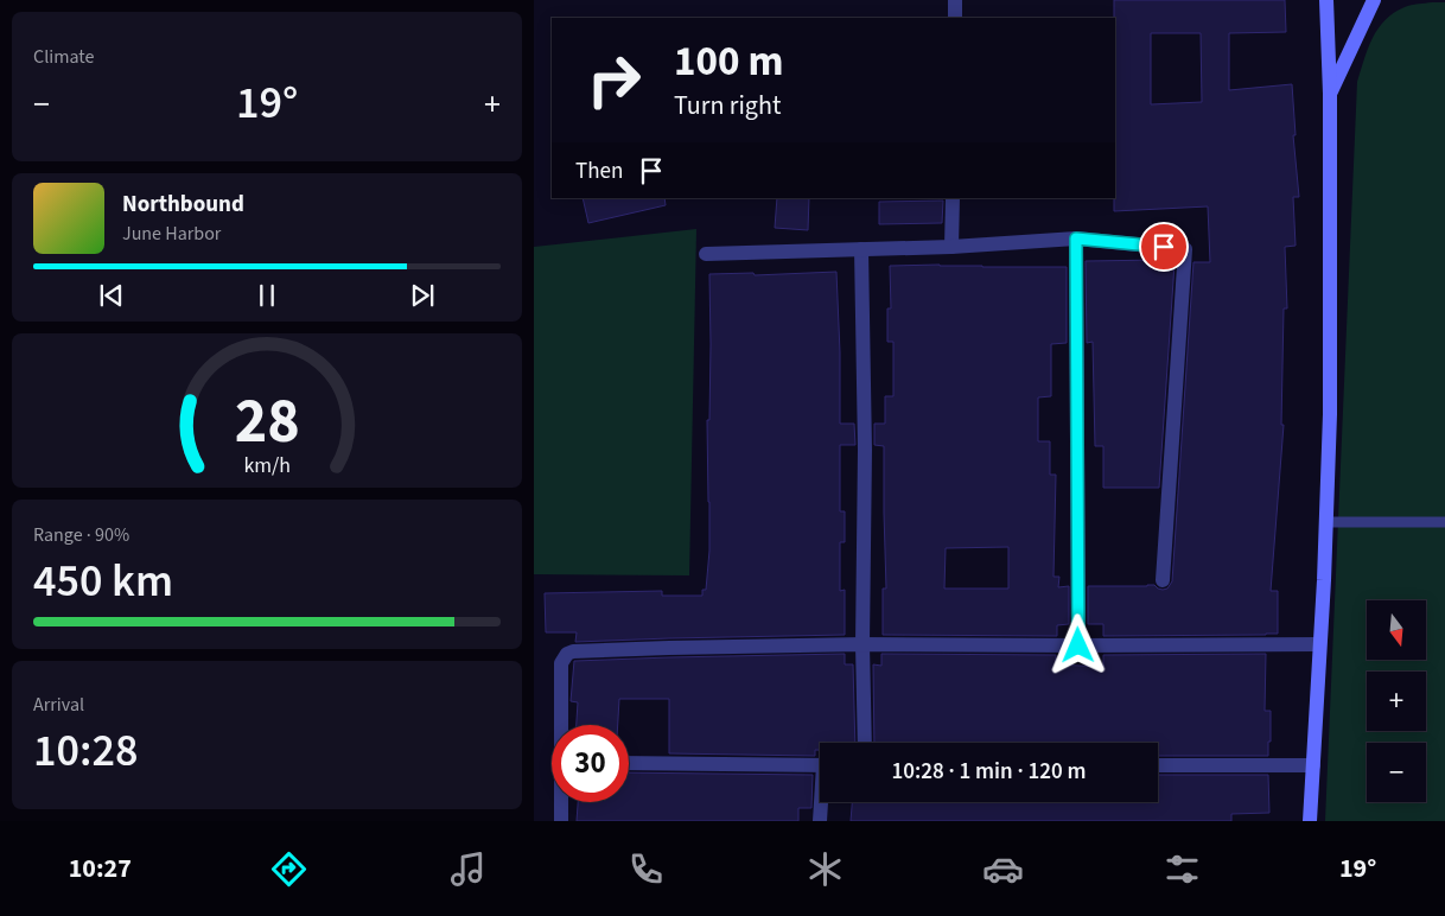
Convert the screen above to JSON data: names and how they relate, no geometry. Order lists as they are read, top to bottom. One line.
{"north":"bottom","page":{"tile":["Climate",["Range · 90%","450 km"],["Arrival","10:28"]],"turn":["100 m","Turn right"],"heat":["−","19°","+"],"then":"Then","song":["Northbound","June Harbor"],"map_buttons":["+","−"],"limit":"30","trip":"10:28 · 1 min · 120 m","tabs":["10:27","19°"],"gauge":["28","km/h"]}}
